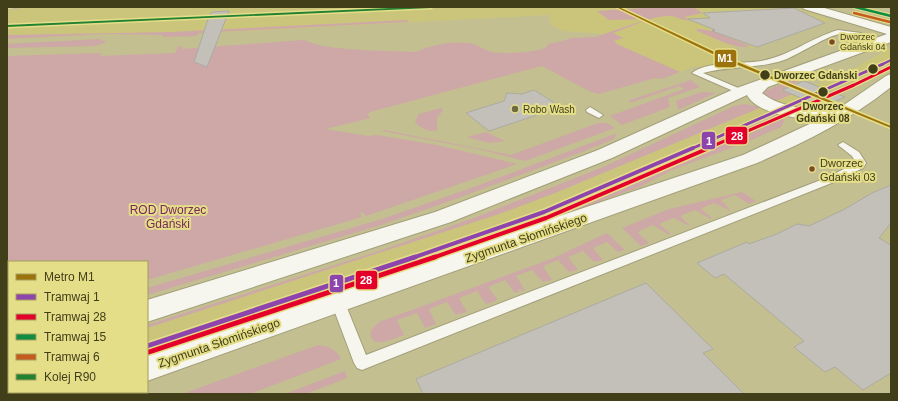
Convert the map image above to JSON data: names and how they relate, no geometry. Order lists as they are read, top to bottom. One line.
{"streets":{"main road":["Zygmunta Słomińskiego"]},"parks":["ROD Dworzec Gdański"],"places":["Dworzec Gdański 04","Dworzec Gdański","Dworzec Gdański 08","Robo Wash","Dworzec Gdański 03"],"lines":["metro line M1","tram line 15","rail line R90","tram line 6","tram line 1","tram line 28"],"legend":["Metro M1","Tramwaj 1","Tramwaj 28","Tramwaj 15","Tramwaj 6","Kolej R90"]}
